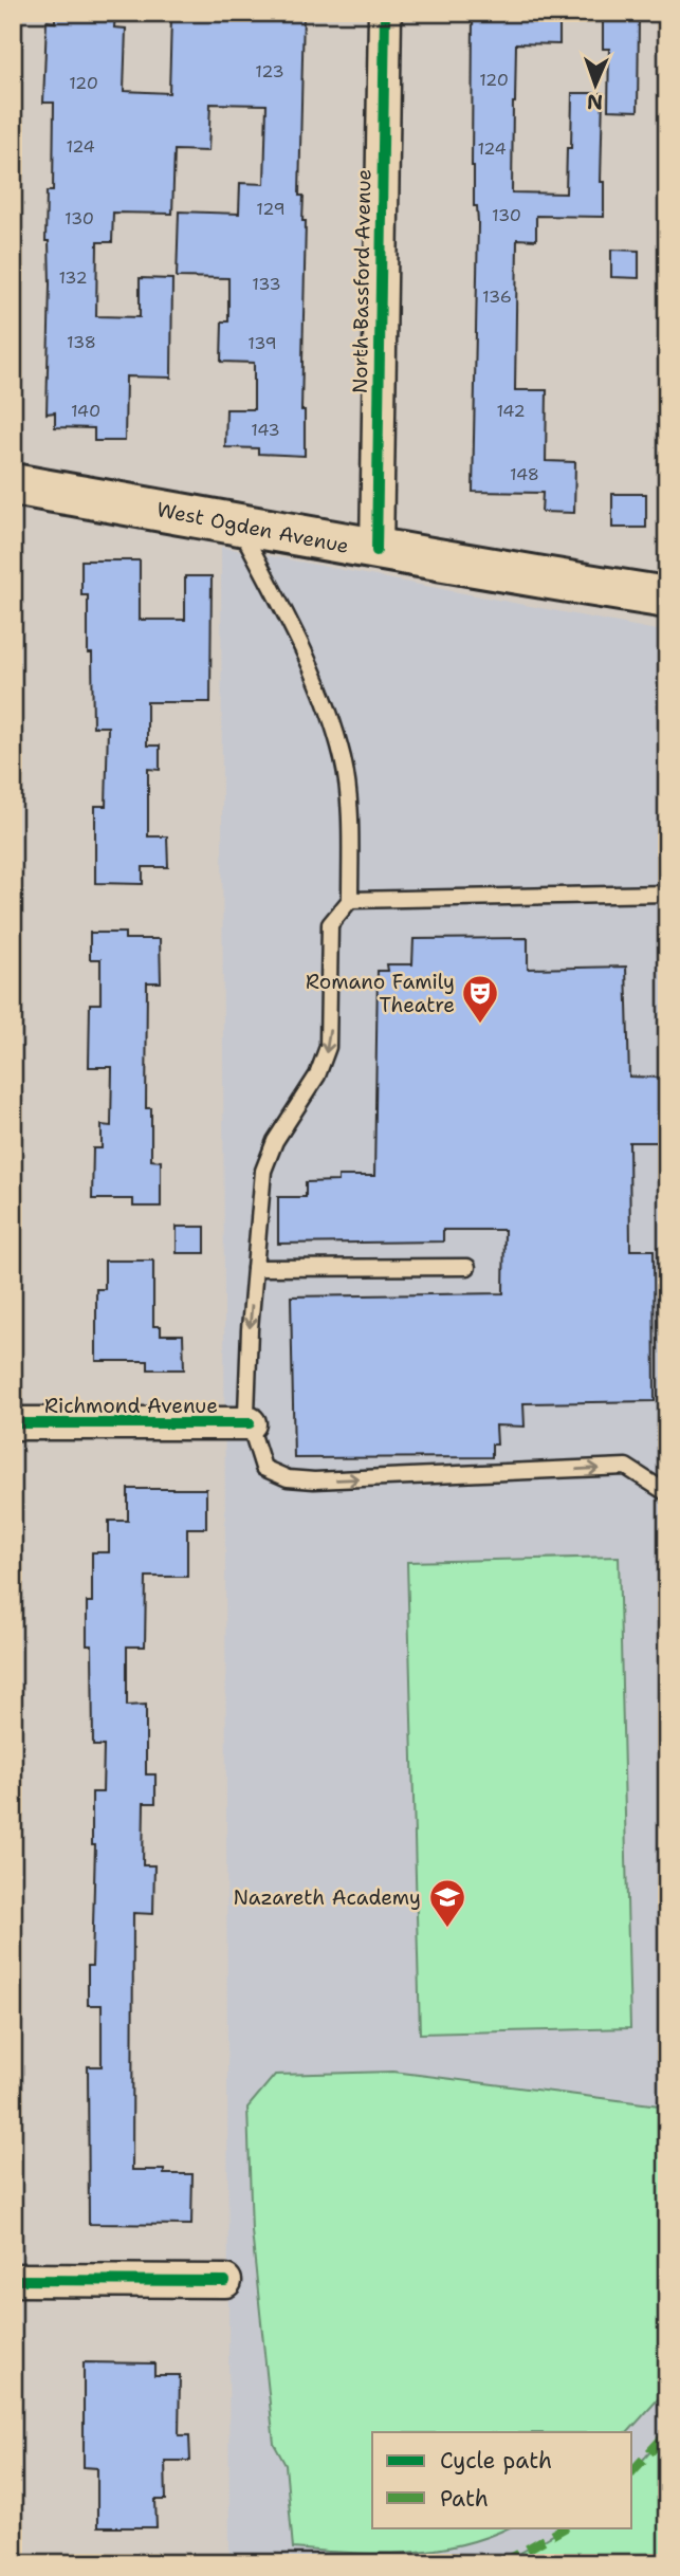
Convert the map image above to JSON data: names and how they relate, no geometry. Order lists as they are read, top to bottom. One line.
{"streets":{"main road":["West Ogden Avenue"],"street":["North Bassford Avenue","Richmond Avenue"]},"crossings":[["North Bassford Avenue","West Ogden Avenue"]],"places":{"theatre":["Romano Family Theatre"],"school or university":["Nazareth Academy"]},"house_numbers":["123","120","120","124","124","129","130","130","132","133","136","138","139","140","142","143","148"],"legend":["Cycle path","Path"],"north":"bottom"}
